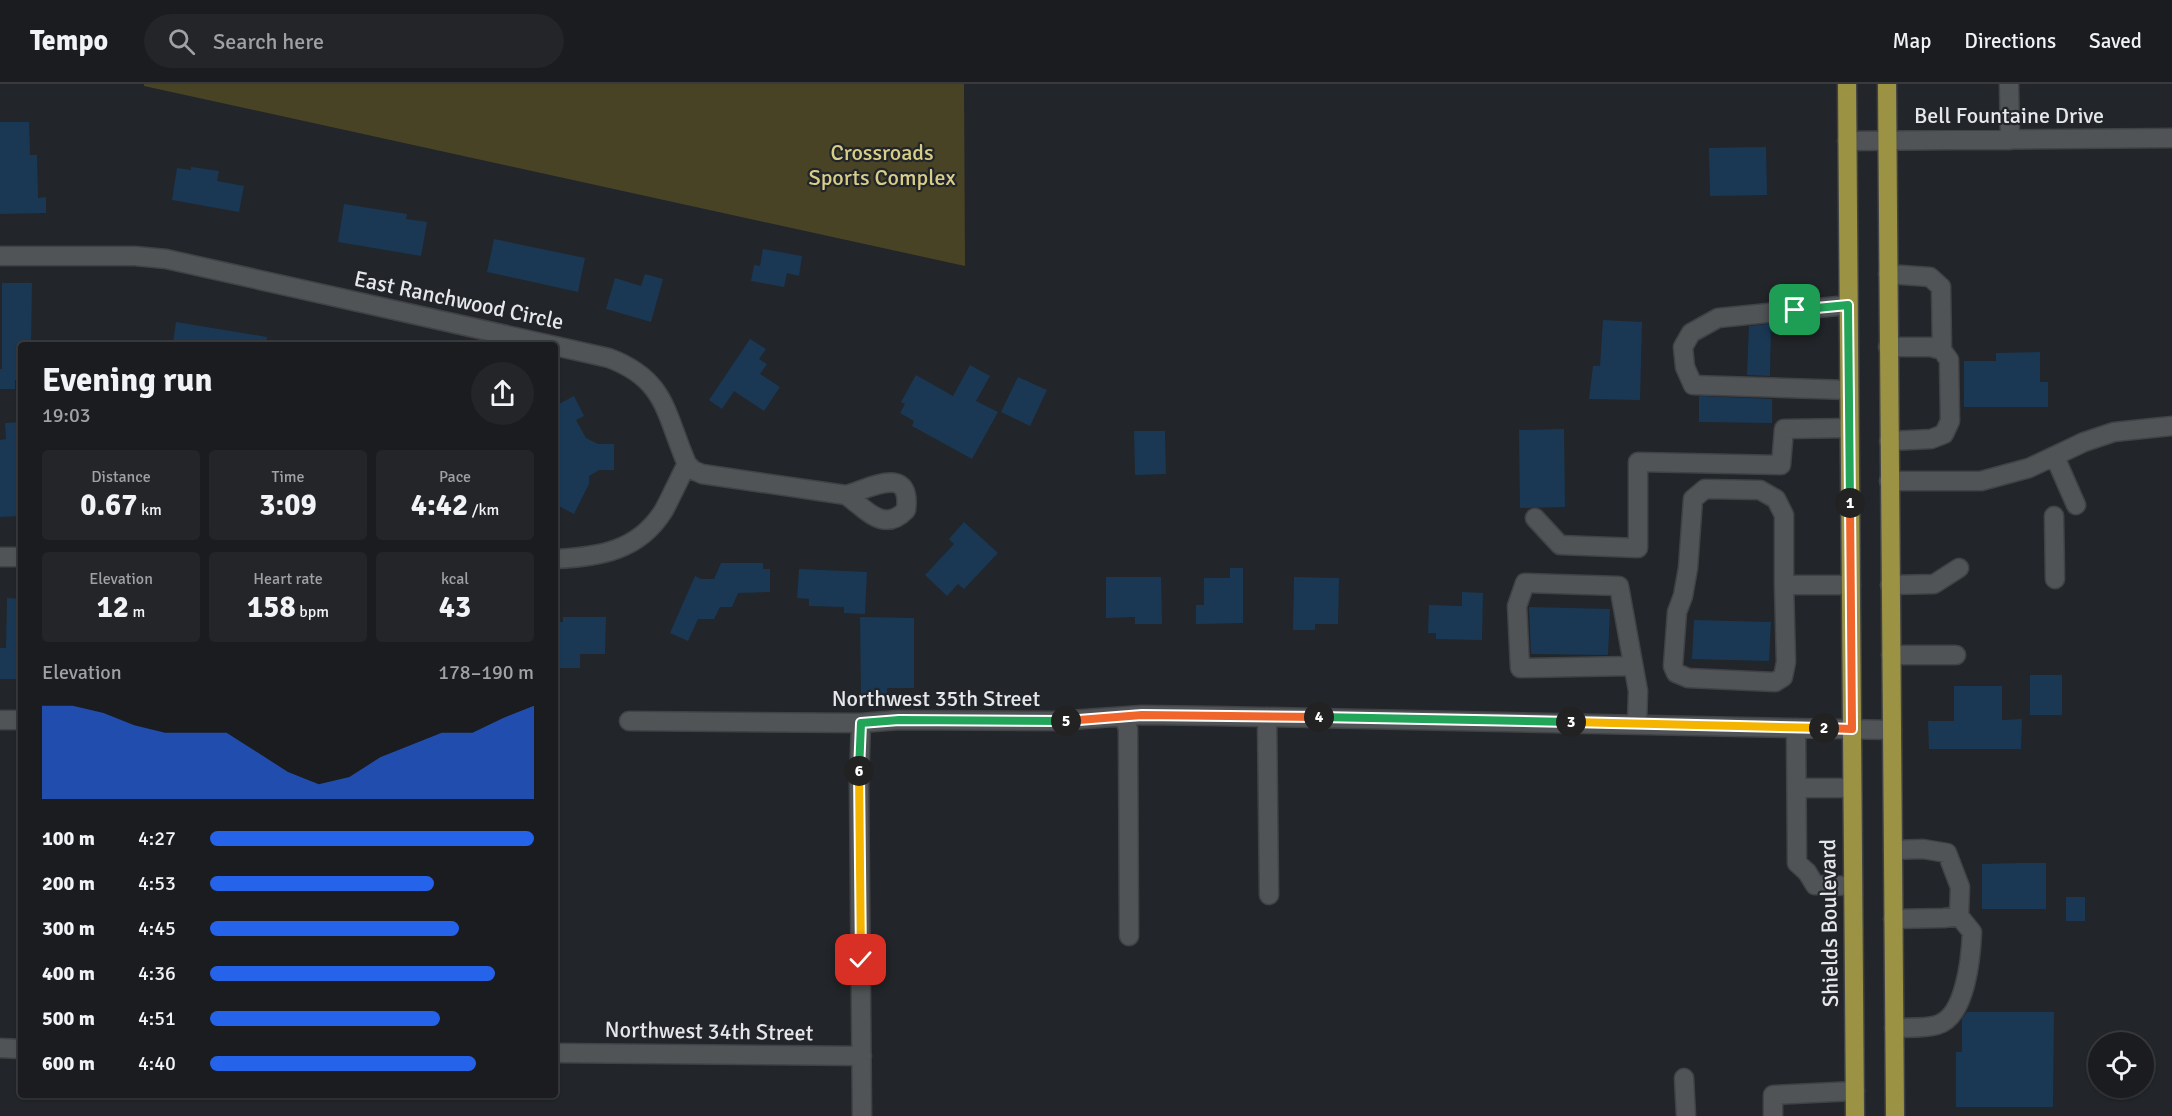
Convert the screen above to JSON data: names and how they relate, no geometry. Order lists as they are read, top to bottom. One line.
{"streets":{"main road":["Shields Boulevard"],"street":["Bell Fountaine Drive","East Ranchwood Circle","Northwest 35th Street","Northwest 34th Street"]},"crossings":[["Bell Fountaine Drive","Shields Boulevard"],["Northwest 35th Street","Shields Boulevard"]],"parks":["Crossroads Sports Complex"],"page":{"header":"Tempo","search":"Search here","nav":["Map","Directions","Saved"],"heading":["Evening run","19:03"],"stats":[["Distance","0.67 km"],["Time","3:09"],["Pace","4:42 /km"],["Elevation","12 m"],["Heart rate","158 bpm"],["kcal","43"]],"pins":["1","4","5","3","2","6"],"chart":["Elevation","178–190 m"],"list":[{"name":"100 m","note":"4:27"},{"name":"200 m","note":"4:53"},{"name":"300 m","note":"4:45"},{"name":"400 m","note":"4:36"},{"name":"500 m","note":"4:51"},{"name":"600 m","note":"4:40"}]}}
